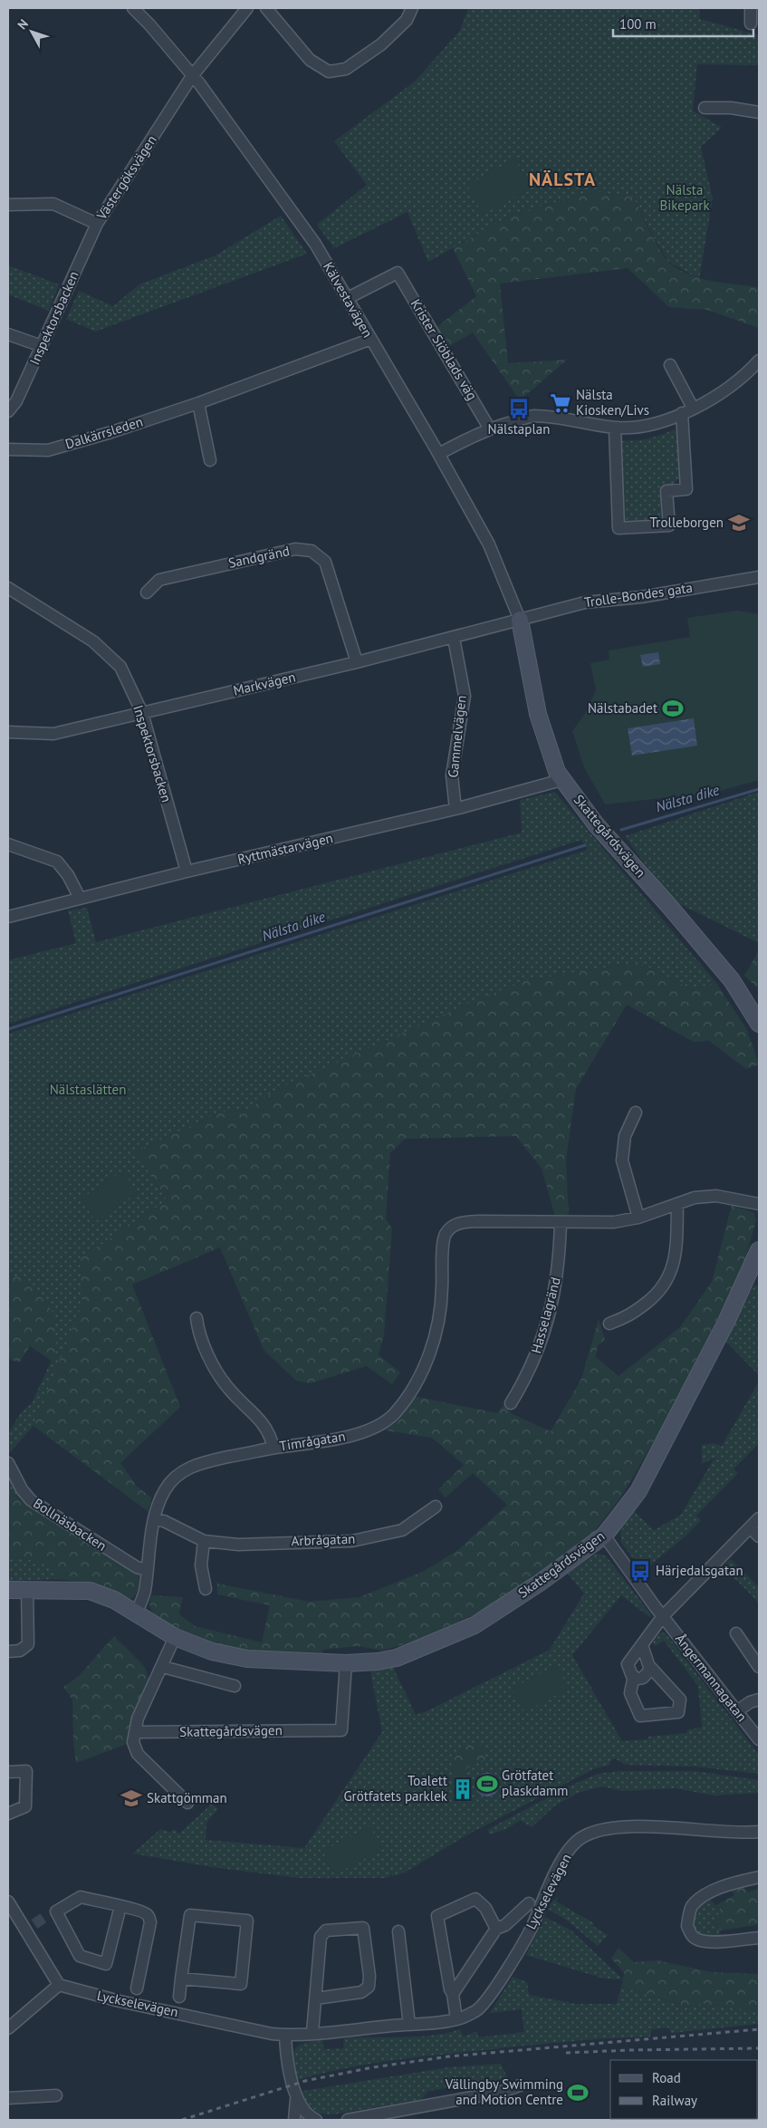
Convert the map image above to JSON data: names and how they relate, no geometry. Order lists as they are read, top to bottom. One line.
{"streets":{"street":["Västergöksvägen","Kälvestavägen","Inspektorsbacken","Krister Siöblads väg","Dalkärrsleden","Sandgränd","Trolle-Bondes gata","Markvägen","Gammelvägen","Skattegårdsvägen","Ryttmästarvägen","Hasselagränd","Timrågatan","Bollnäsbacken","Arbrågatan","Ångermannagatan","Lyckselevägen"]},"crossings":[["Västergöksvägen","Kälvestavägen"],["Västergöksvägen","Inspektorsbacken"],["Kälvestavägen","Krister Siöblads väg"],["Kälvestavägen","Dalkärrsleden"],["Kälvestavägen","Trolle-Bondes gata"],["Kälvestavägen","Markvägen"],["Kälvestavägen","Skattegårdsvägen"],["Inspektorsbacken","Markvägen"],["Inspektorsbacken","Ryttmästarvägen"],["Sandgränd","Markvägen"],["Trolle-Bondes gata","Markvägen"],["Trolle-Bondes gata","Skattegårdsvägen"],["Markvägen","Gammelvägen"],["Markvägen","Skattegårdsvägen"],["Gammelvägen","Ryttmästarvägen"],["Skattegårdsvägen","Ryttmästarvägen"],["Skattegårdsvägen","Timrågatan"],["Skattegårdsvägen","Ångermannagatan"],["Hasselagränd","Timrågatan"],["Timrågatan","Bollnäsbacken"],["Timrågatan","Arbrågatan"]],"districts":["NÄLSTA"],"water":["Nälsta dike"],"parks":["Nälsta Bikepark","Nälstaslätten"],"places":{"supermarket":["Nälsta Kiosken/Livs"],"bus stop":["Nälstaplan","Härjedalsgatan"],"school or university":["Trolleborgen","Skattgömman"],"sports":["Nälstabadet","Grötfatet plaskdamm","Vällingby Swimming and Motion Centre"],"building":["Toalett Grötfatets parklek"]},"legend":["Road","Railway"],"scale_bar":"100 m","north":"top left"}
